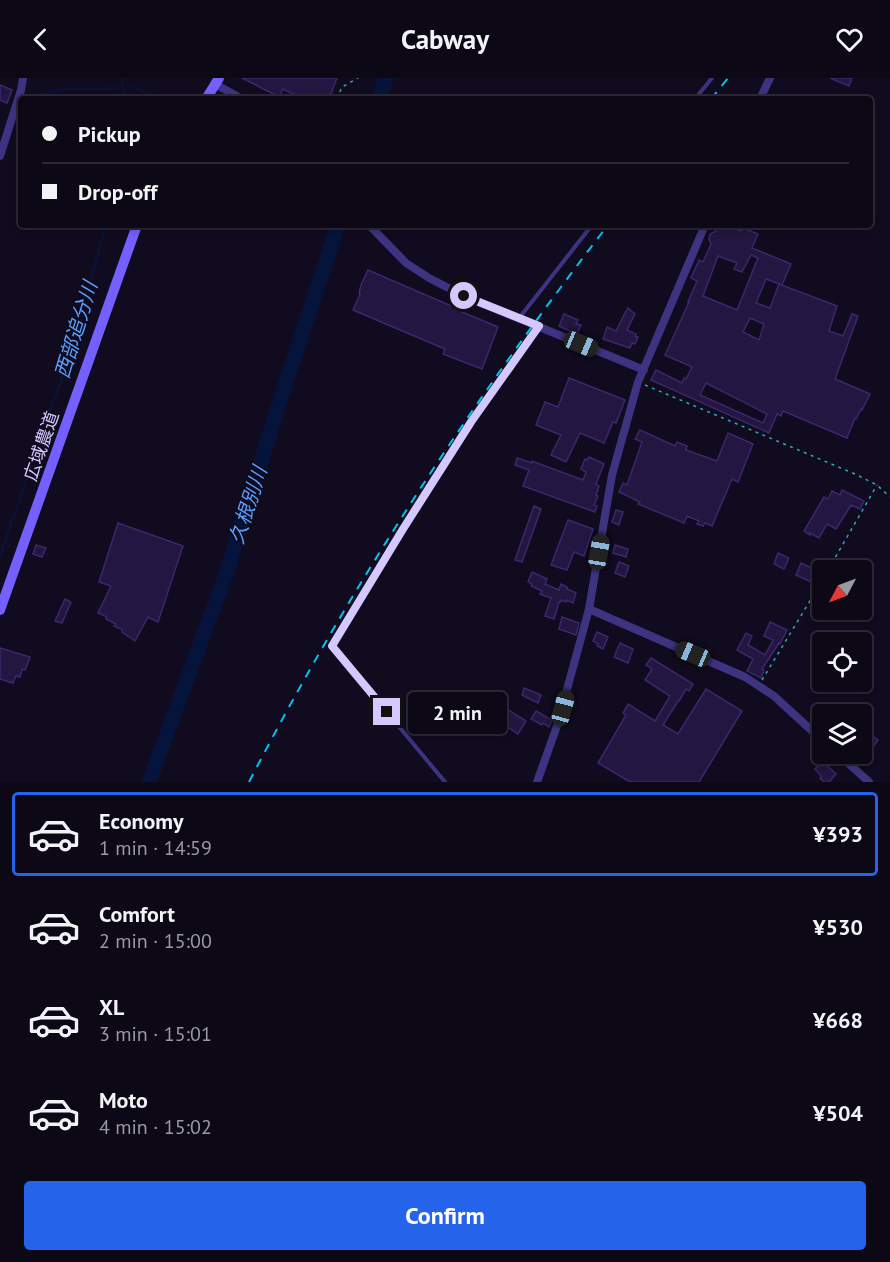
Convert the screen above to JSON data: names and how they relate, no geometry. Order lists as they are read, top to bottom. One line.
{"streets":{"street":["広域農道"]},"water":["西部追分川","久根別川"],"north":"bottom left","page":{"header":"Cabway","banner":["Pickup","Drop-off"],"bubble":"2 min","list":[{"name":"Economy","note":"1 min · 14:59","value":"¥393"},{"name":"Comfort","note":"2 min · 15:00","value":"¥530"},{"name":"XL","note":"3 min · 15:01","value":"¥668"},{"name":"Moto","note":"4 min · 15:02","value":"¥504"}],"buttons":"Confirm"}}
